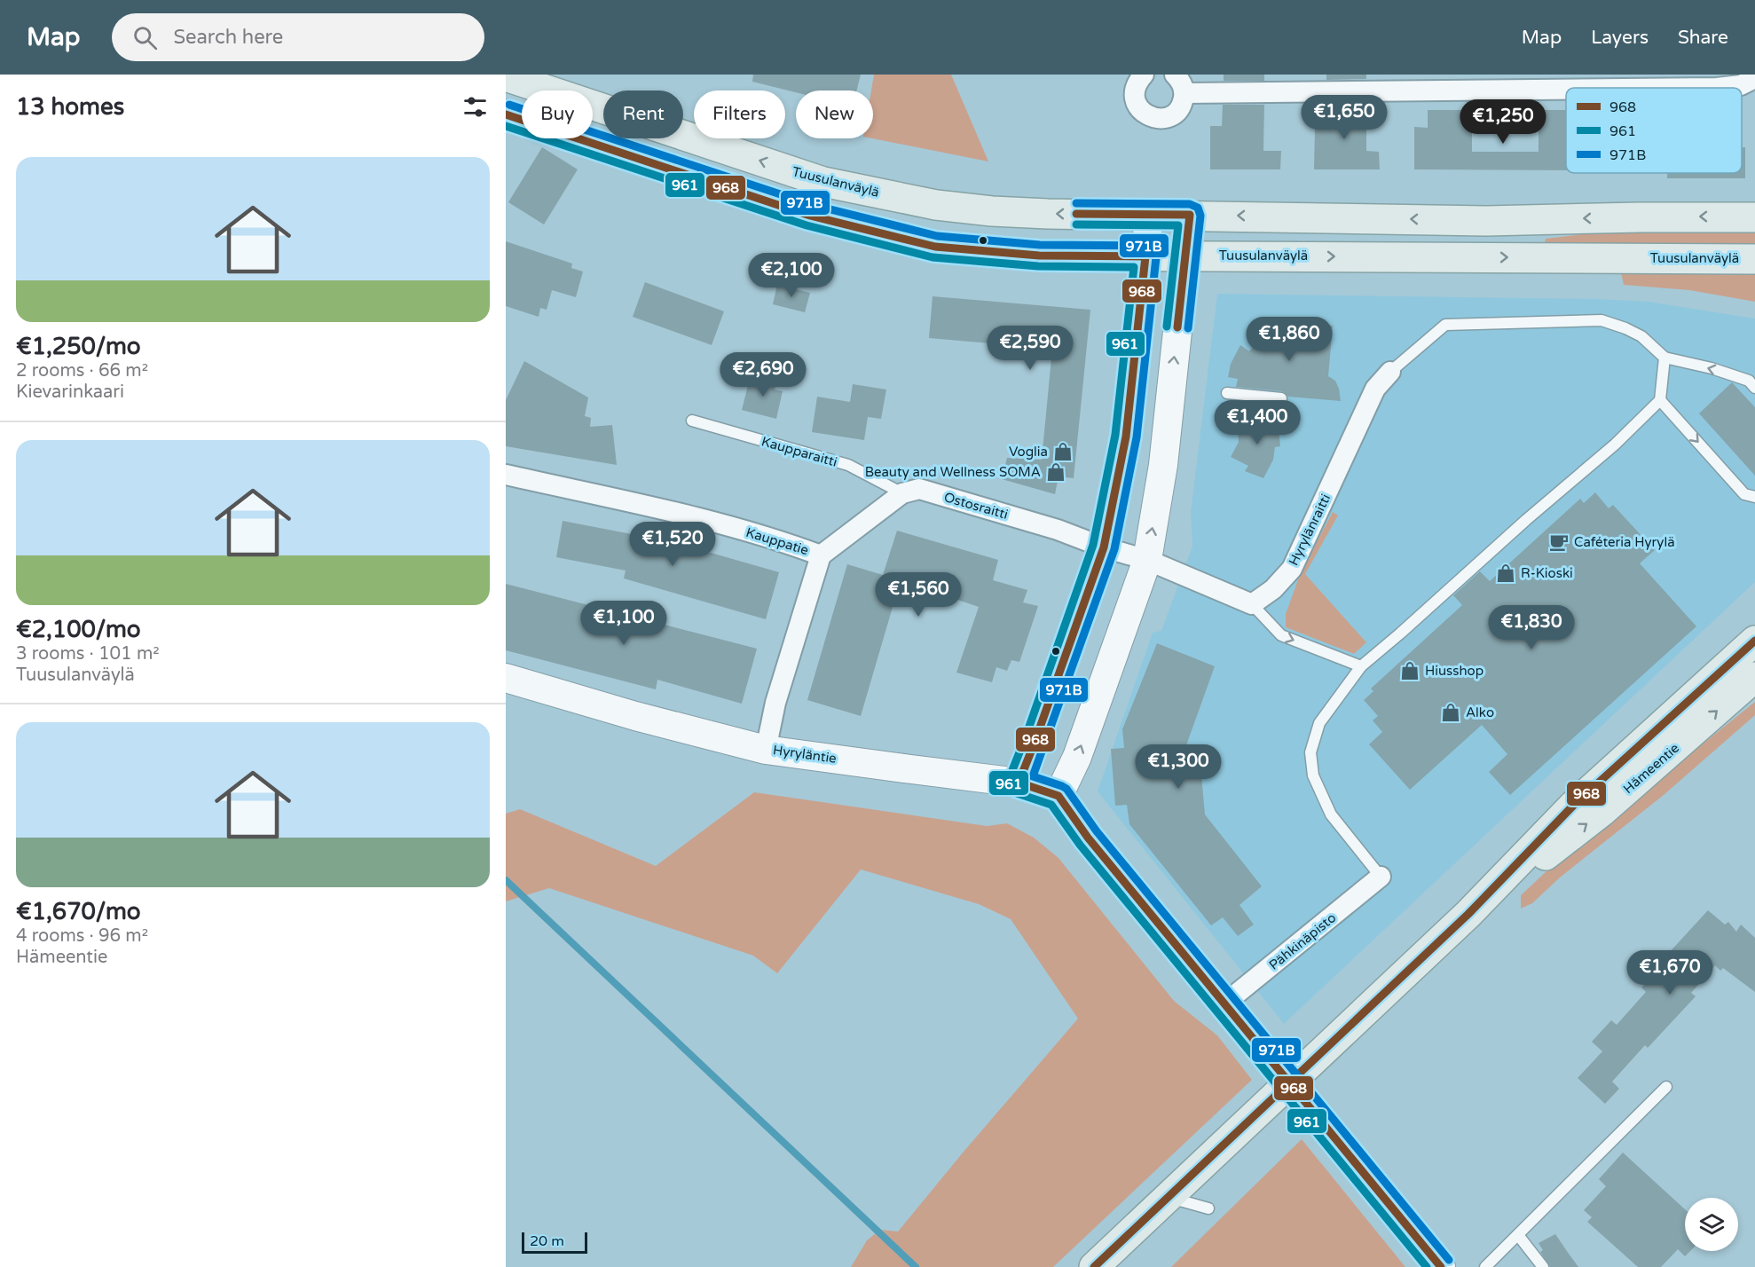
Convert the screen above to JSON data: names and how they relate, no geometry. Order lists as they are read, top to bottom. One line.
{"streets":{"main road":["Tuusulanväylä","Hämeentie"],"street":["Ostosraitti","Hyrylänraitti","Kauppatie","Hyryläntie","Pähkinäpisto"],"lane":["Kaupparaitti"]},"crossings":[["Kaupparaitti","Ostosraitti"],["Kauppatie","Hyryläntie"]],"places":{"shop":["Voglia","Beauty and Wellness SOMA","R-Kioski","Hiusshop","Alko"],"cafe":["Caféteria Hyrylä"]},"lines":["transit line 971B","transit line 968","transit line 961"],"legend":["968","961","971B"],"scale_bar":"20 m","page":{"header":"Map","search":"Search here","nav":["Map","Layers","Share"],"heading":"13 homes","chip":["Buy","Rent","Filters","New"],"price":["€1,650","€1,250","€2,100","€1,860","€2,590","€2,690","€1,400","€1,520","€1,560","€1,100","€1,830","€1,300","€1,670"],"list":[{"name":"€1,250/mo","note":"2 rooms · 66 m² · Kievarinkaari"},{"name":"€2,100/mo","note":"3 rooms · 101 m² · Tuusulanväylä"},{"name":"€1,670/mo","note":"4 rooms · 96 m² · Hämeentie"}],"scale":"20 m"}}
